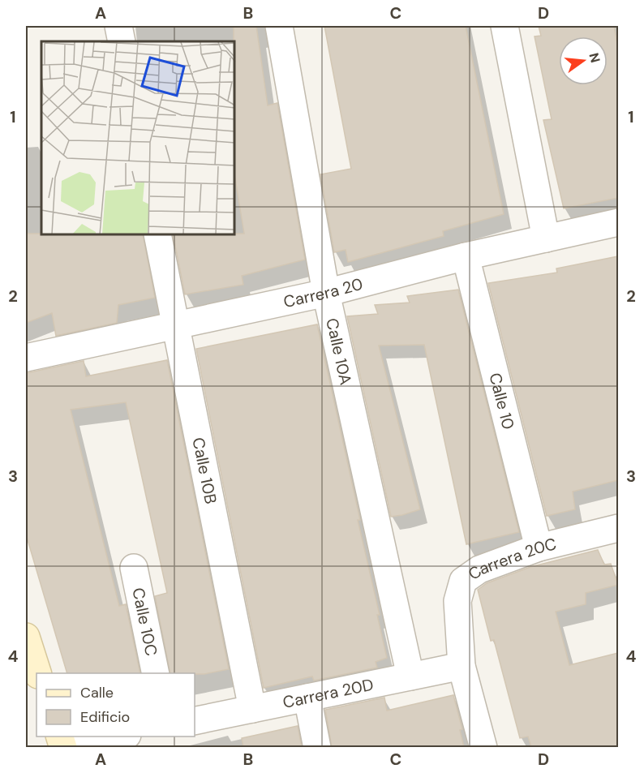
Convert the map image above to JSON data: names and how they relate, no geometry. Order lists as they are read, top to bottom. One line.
{"streets":{"street":["Carrera 20","Calle 10A","Calle 10","Calle 10B","Carrera 20C","Calle 10C","Carrera 20D"]},"crossings":[["Carrera 20","Calle 10A"],["Carrera 20","Calle 10"],["Carrera 20","Calle 10B"],["Calle 10A","Carrera 20D"],["Calle 10","Carrera 20C"],["Calle 10B","Carrera 20D"],["Carrera 20C","Carrera 20D"]],"legend":["Calle","Edificio"],"north":"right","grid":{"columns":["A","B","C","D"],"rows":["1","2","3","4"]}}
